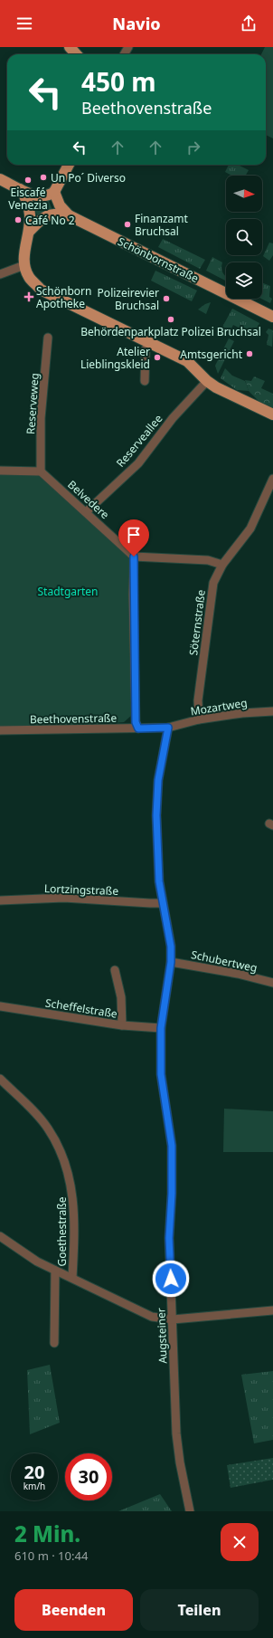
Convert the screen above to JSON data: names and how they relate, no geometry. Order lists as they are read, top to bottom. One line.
{"streets":{"main road":["Schönbornstraße"],"street":["Reserveweg","Reserveallee","Belvedere","Söternstraße","Mozartweg","Beethovenstraße","Lortzingstraße","Schubertweg","Scheffelstraße","Goethestraße","Augsteiner"]},"crossings":[["Reserveweg","Belvedere"],["Reserveallee","Belvedere"],["Söternstraße","Mozartweg"],["Mozartweg","Beethovenstraße"],["Mozartweg","Augsteiner"],["Beethovenstraße","Augsteiner"],["Lortzingstraße","Augsteiner"],["Schubertweg","Augsteiner"],["Scheffelstraße","Augsteiner"]],"parks":["Stadtgarten"],"places":{"other":["Un Po´ Diverso","Eiscafé Venezia","Café No 2","Finanzamt Bruchsal","Polizeirevier Bruchsal","Behördenparkplatz Polizei Bruchsal","Amtsgericht","Atelier Lieblingskleid"],"health":["Schönborn Apotheke"]},"north":"right","page":{"header":"Navio","turn":["450 m","Beethovenstraße"],"speed":"20 km/h","limit":"30","heading":["2 Min.","610 m · 10:44"],"buttons":["Beenden","Teilen"]}}
